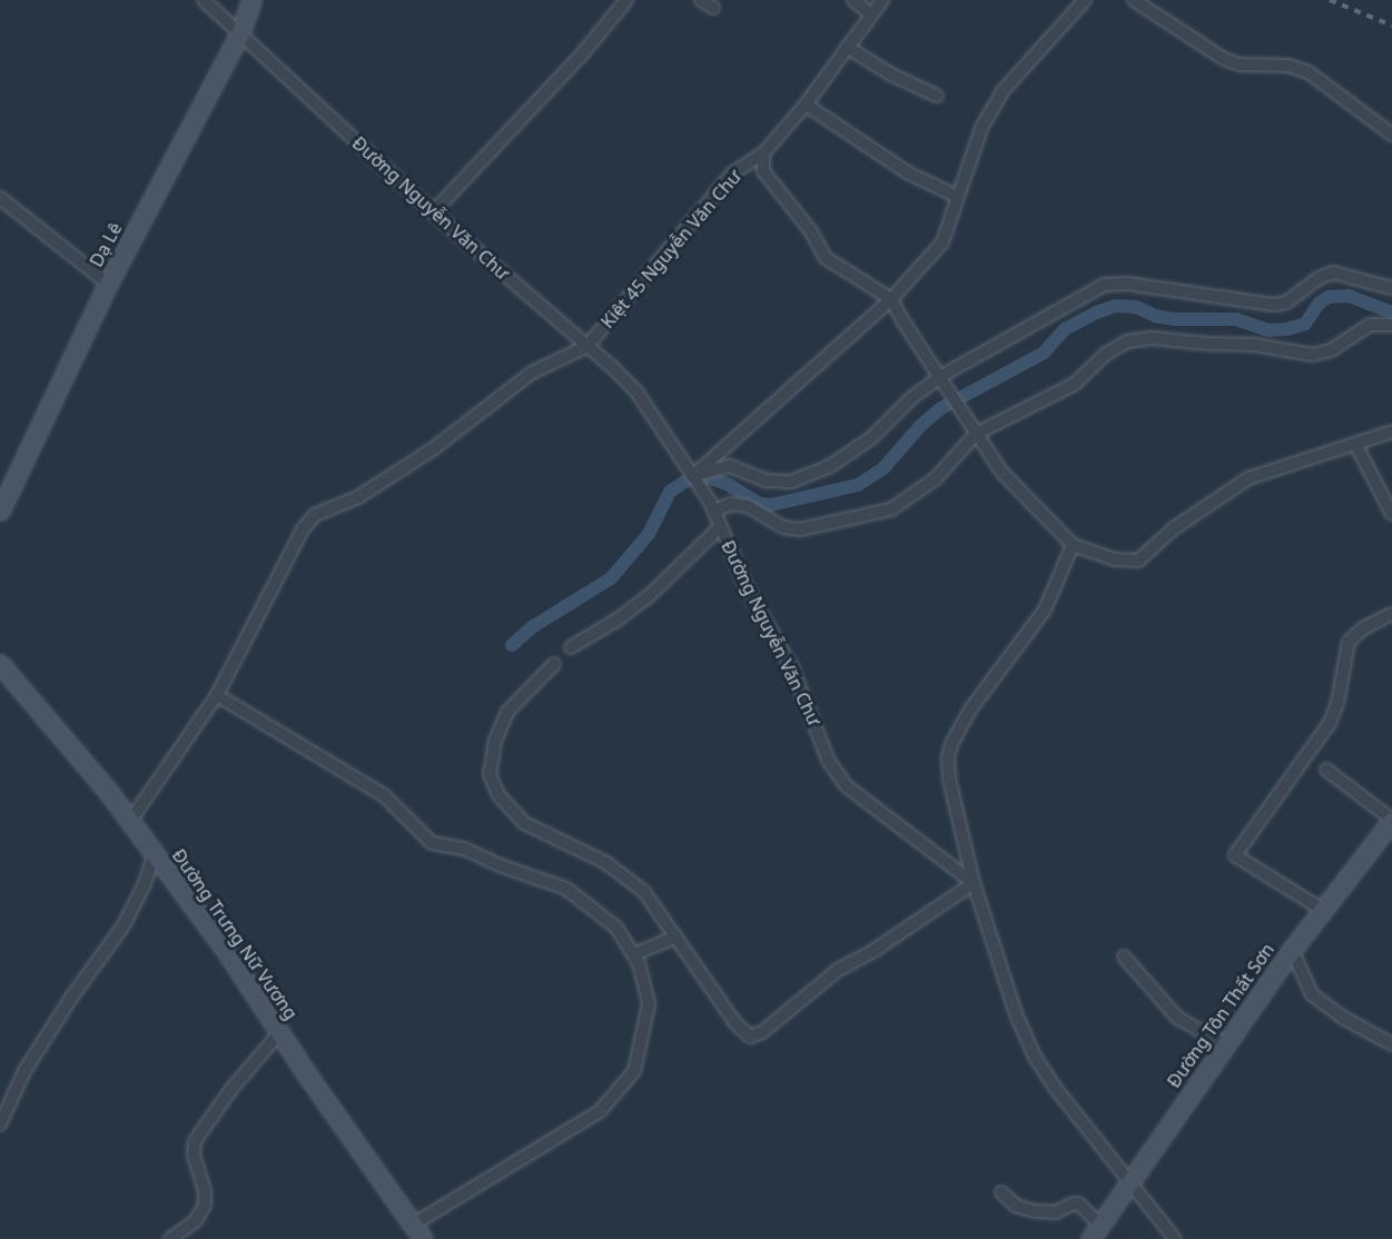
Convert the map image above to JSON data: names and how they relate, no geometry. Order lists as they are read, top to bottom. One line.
{"streets":{"street":["Đường Nguyễn Văn Chư","Dạ Lê","Kiệt 45 Nguyễn Văn Chư","Đường Trưng Nữ Vương","Đường Tôn Thất Sơn"]},"crossings":[["Đường Nguyễn Văn Chư","Dạ Lê"],["Đường Nguyễn Văn Chư","Kiệt 45 Nguyễn Văn Chư"]]}
